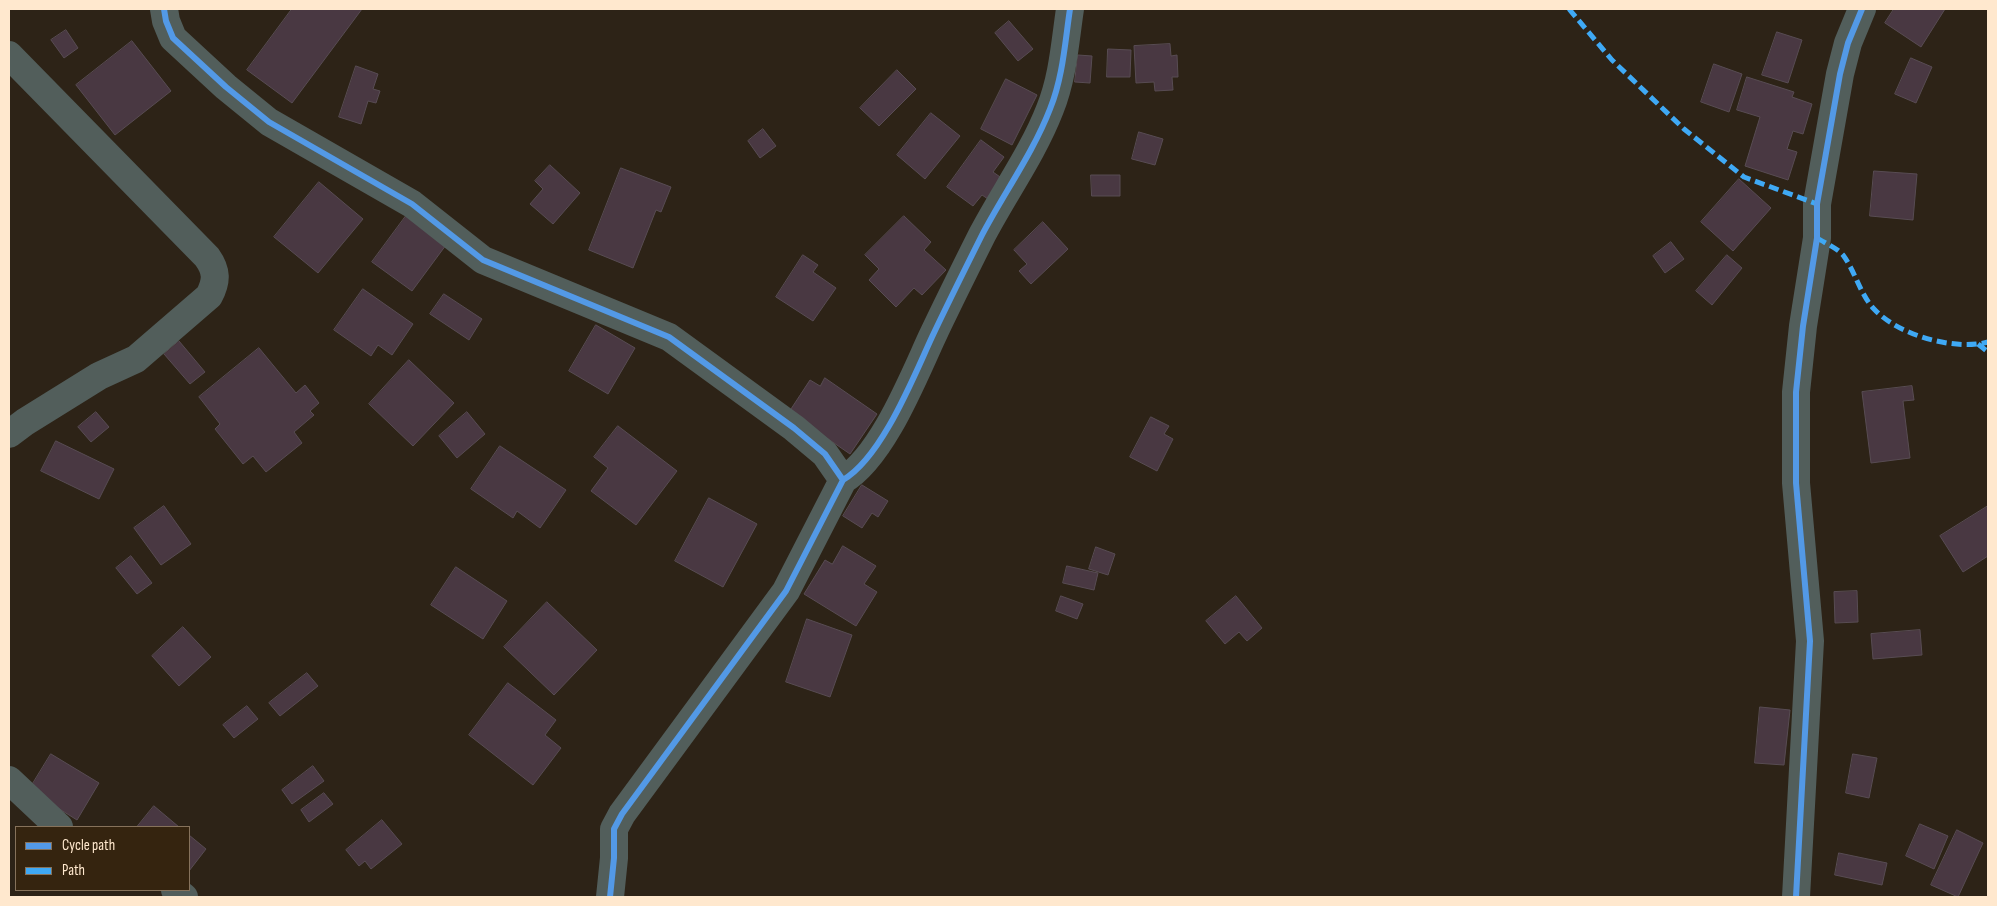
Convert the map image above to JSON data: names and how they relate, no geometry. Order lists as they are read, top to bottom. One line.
{"legend":["Cycle path","Path"]}
